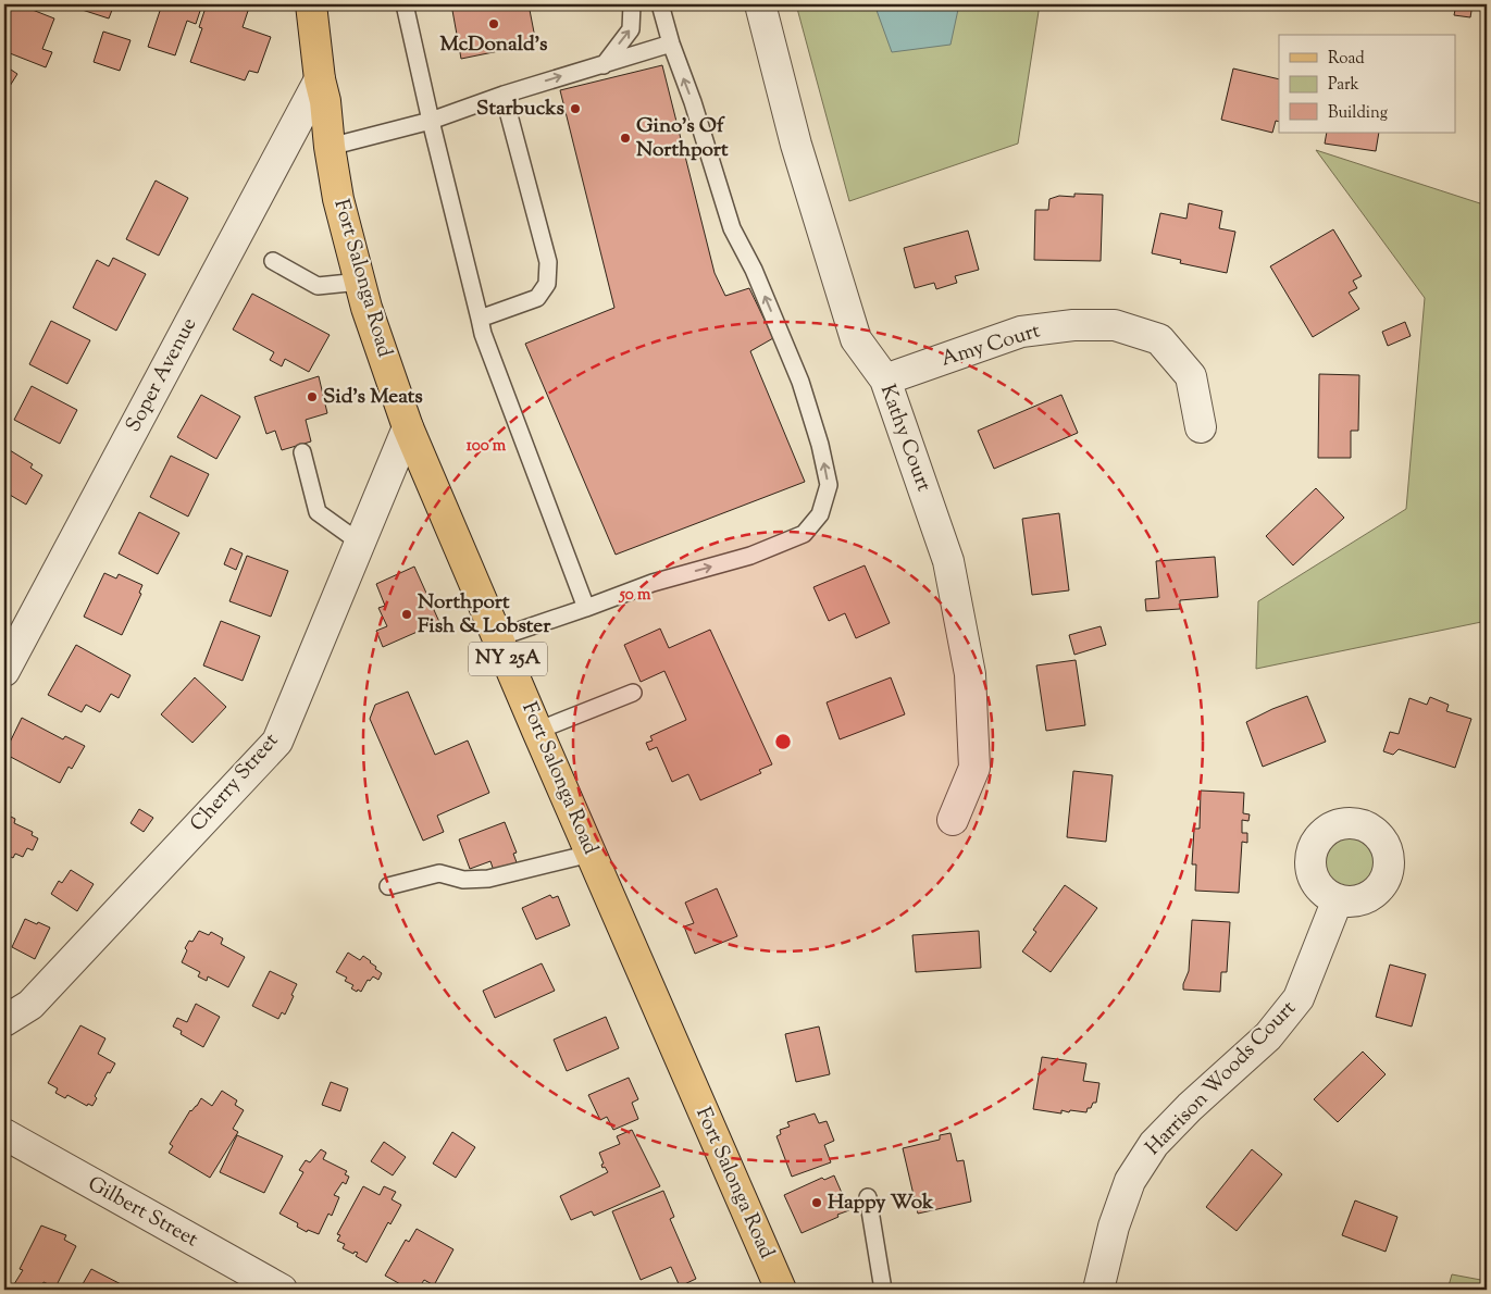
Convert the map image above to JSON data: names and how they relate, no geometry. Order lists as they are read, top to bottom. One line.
{"streets":{"main road":["Fort Salonga Road","NY 25A"],"street":["Amy Court","Soper Avenue","Kathy Court","Cherry Street","Harrison Woods Court","Gilbert Street"]},"crossings":[["Fort Salonga Road","Soper Avenue"],["Fort Salonga Road","Cherry Street"],["Amy Court","Kathy Court"]],"places":["McDonald's","Starbucks","Gino's Of Northport","Sid's Meats","Northport Fish & Lobster","Happy Wok"],"legend":["Road","Park","Building"],"rings":["100 m","50 m"]}
